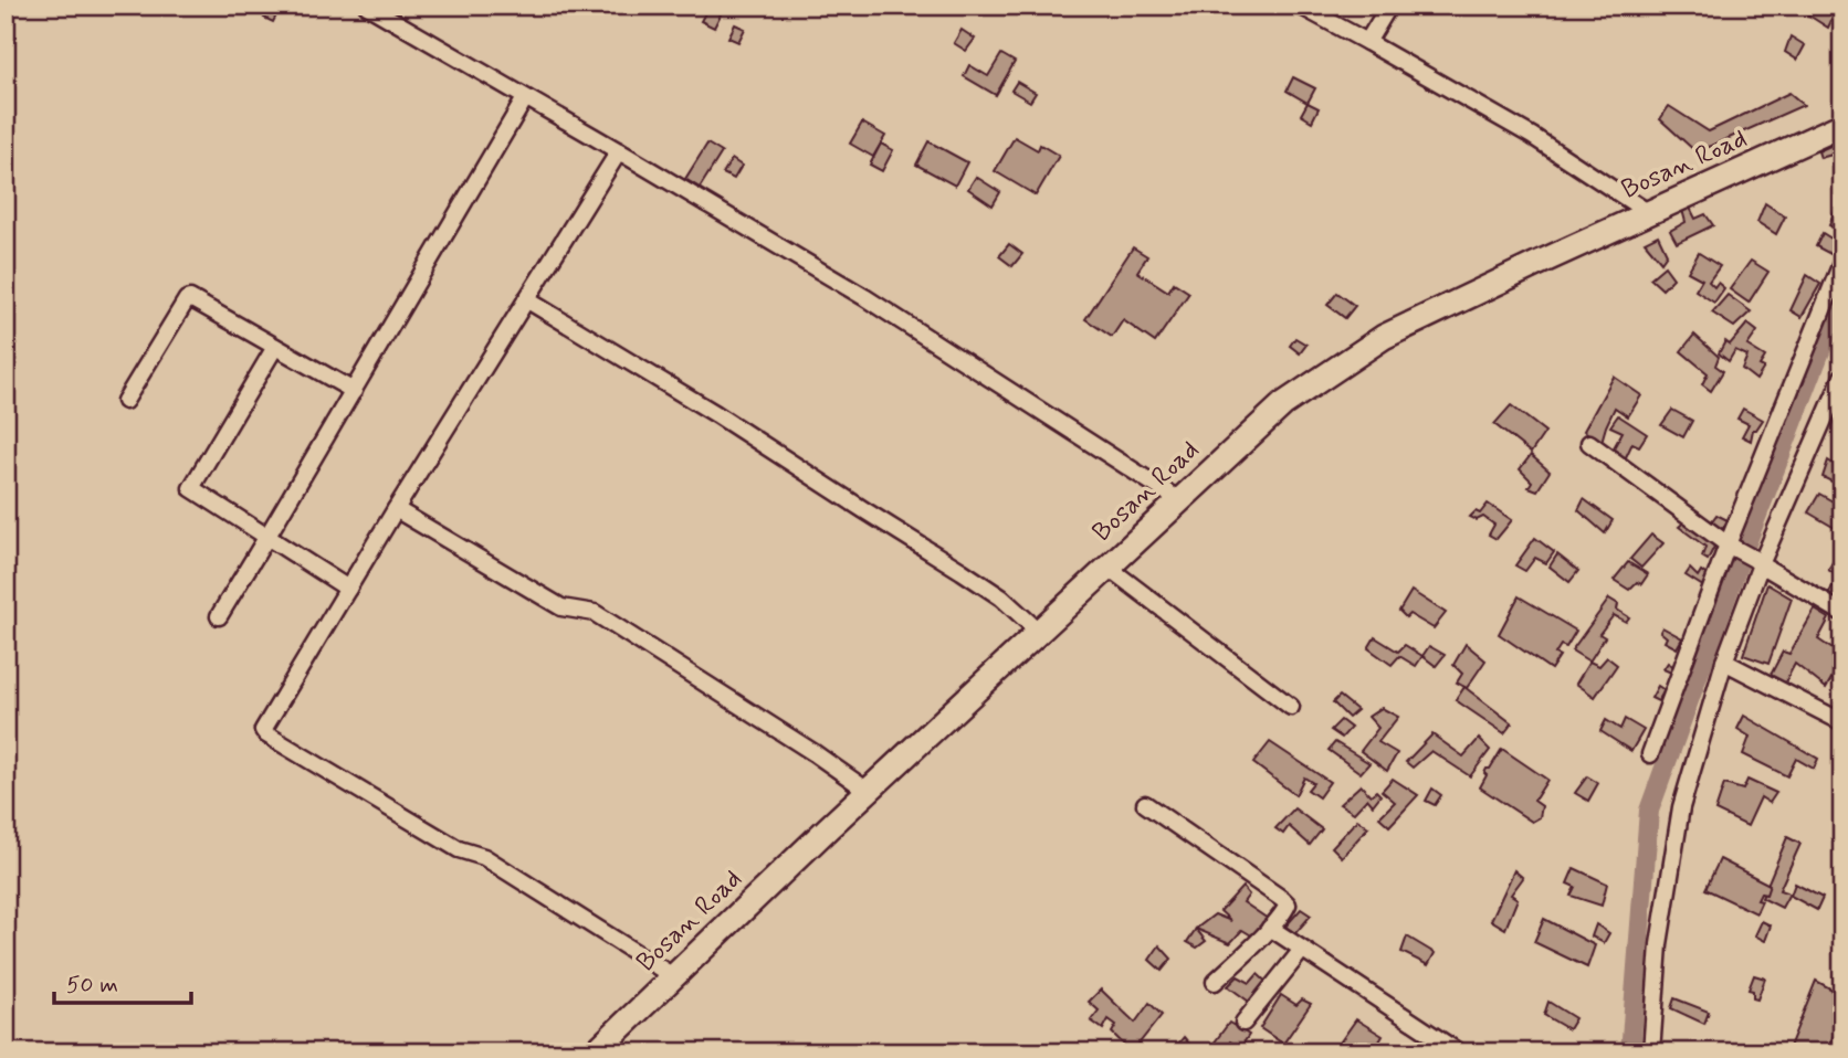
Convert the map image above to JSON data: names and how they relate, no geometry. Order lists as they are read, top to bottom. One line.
{"streets":{"main road":["Bosan Road"]},"scale_bar":"50 m"}
